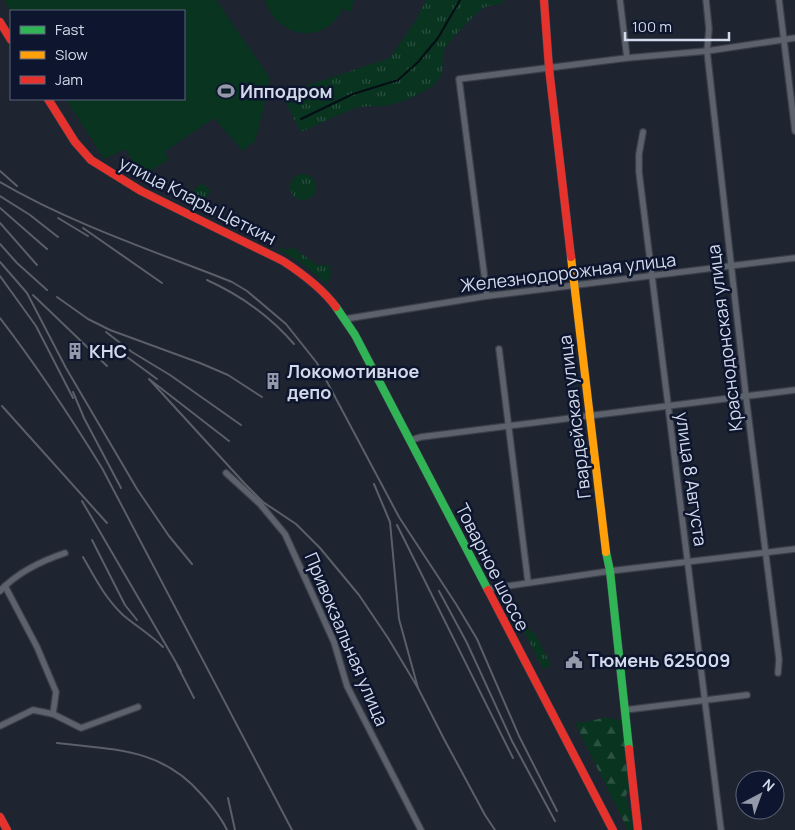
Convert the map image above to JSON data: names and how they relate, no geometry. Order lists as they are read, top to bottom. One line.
{"streets":{"street":["улица Клары Цеткин","Железнодорожная улица","Краснодонская улица","Гвардейская улица","улица 8 Августа","Товарное шоссе","Привокзальная улица"]},"crossings":[["улица Клары Цеткин","Железнодорожная улица"],["улица Клары Цеткин","Товарное шоссе"],["Железнодорожная улица","Краснодонская улица"],["Железнодорожная улица","Гвардейская улица"],["Железнодорожная улица","улица 8 Августа"],["Железнодорожная улица","Товарное шоссе"]],"places":{"sports":["Ипподром"],"building":["КНС","Локомотивное депо"],"public building":["Тюмень 625009"]},"legend":["Fast","Slow","Jam"],"scale_bar":"100 m","north":"top right"}
